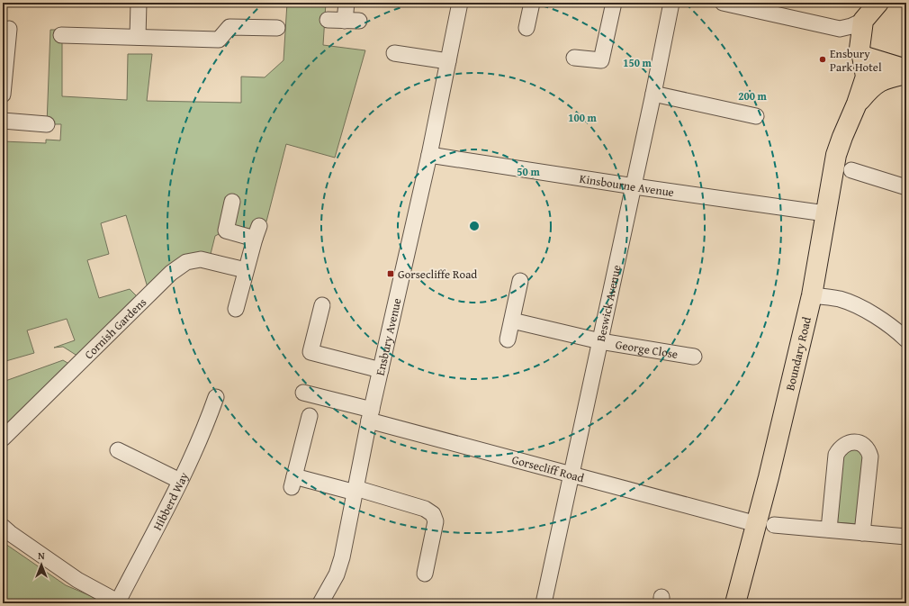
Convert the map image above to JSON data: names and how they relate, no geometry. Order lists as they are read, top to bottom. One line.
{"streets":{"main road":["Boundary Road"],"street":["Kinsbourne Avenue","Beswick Avenue","Cornish Gardens","Ensbury Avenue","George Close","Gorsecliff Road","Hibberd Way"]},"crossings":[["Kinsbourne Avenue","Beswick Avenue"],["Kinsbourne Avenue","Ensbury Avenue"],["Kinsbourne Avenue","Boundary Road"],["Beswick Avenue","George Close"],["Beswick Avenue","Gorsecliff Road"],["Ensbury Avenue","Gorsecliff Road"],["Boundary Road","Gorsecliff Road"]],"places":{"other":["Ensbury Park Hotel"],"transit":["Gorsecliffe Road"]},"north":"top","rings":["150 m","200 m","100 m","50 m"]}
